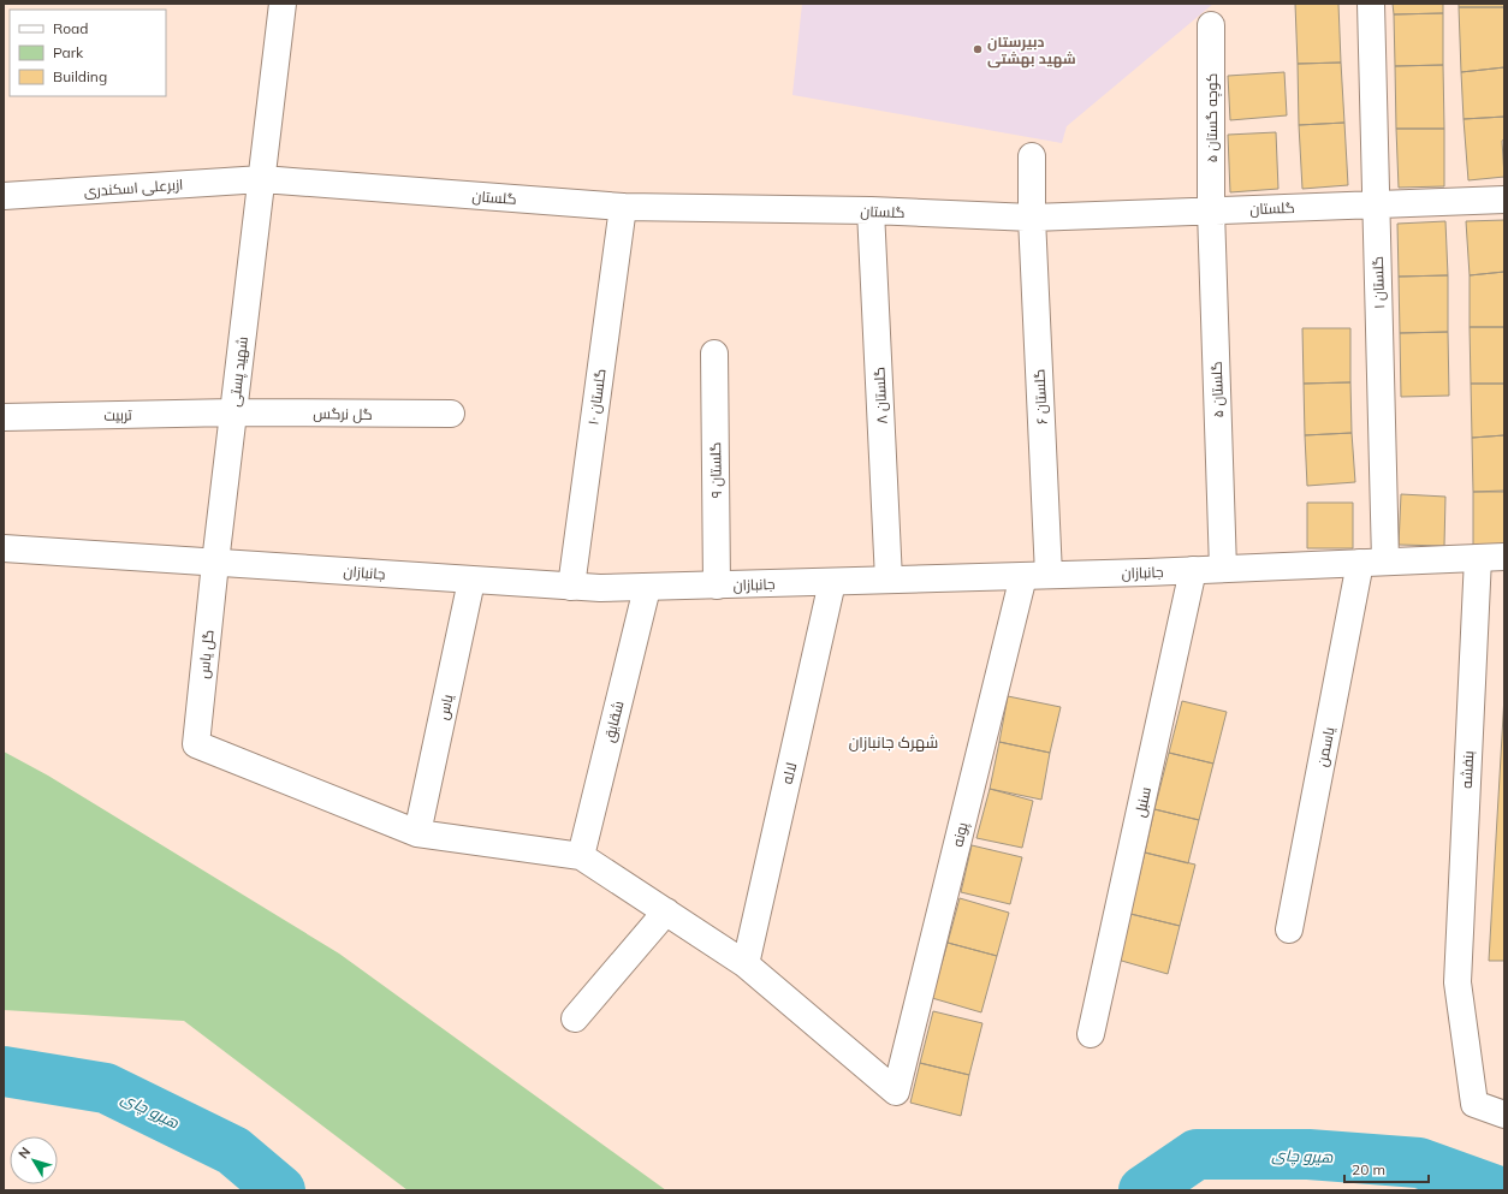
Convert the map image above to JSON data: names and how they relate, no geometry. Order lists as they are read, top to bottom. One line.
{"streets":{"street":["کوچه گستان ۵","ازبرعلی اسکندری","گلستان","گلستان ۱","شهید پستی","گلستان ۵","گلستان ۸","گلستان ۱۰","گلستان ۶","گل نرگس","تربیت","گلستان ۹","جانبازان","گل یاس","یاس","شقایق","یاسمن","بنفشه","لاله","سنبل","پونه"]},"crossings":[["کوچه گستان ۵","گلستان"],["کوچه گستان ۵","گلستان ۵"],["ازبرعلی اسکندری","گلستان"],["ازبرعلی اسکندری","شهید پستی"],["گلستان","گلستان ۱"],["گلستان","شهید پستی"],["گلستان","گلستان ۵"],["گلستان","گلستان ۸"],["گلستان","گلستان ۱۰"],["گلستان","گلستان ۶"],["گلستان ۱","جانبازان"],["شهید پستی","گل نرگس"],["شهید پستی","تربیت"],["شهید پستی","جانبازان"],["شهید پستی","گل یاس"],["گلستان ۵","جانبازان"],["گلستان ۸","جانبازان"],["گلستان ۱۰","جانبازان"],["گلستان ۶","جانبازان"],["گلستان ۶","پونه"],["گل نرگس","تربیت"],["گلستان ۹","جانبازان"],["جانبازان","گل یاس"],["جانبازان","یاس"],["جانبازان","شقایق"],["جانبازان","یاسمن"],["جانبازان","بنفشه"],["جانبازان","لاله"],["جانبازان","سنبل"],["جانبازان","پونه"],["گل یاس","یاس"],["لاله","پونه"]],"districts":["شهرک جانبازان"],"water":["هیرو چای"],"places":["دبیرستان شهید بهشتی"],"legend":["Road","Park","Building"],"scale_bar":"20 m","north":"top left"}
